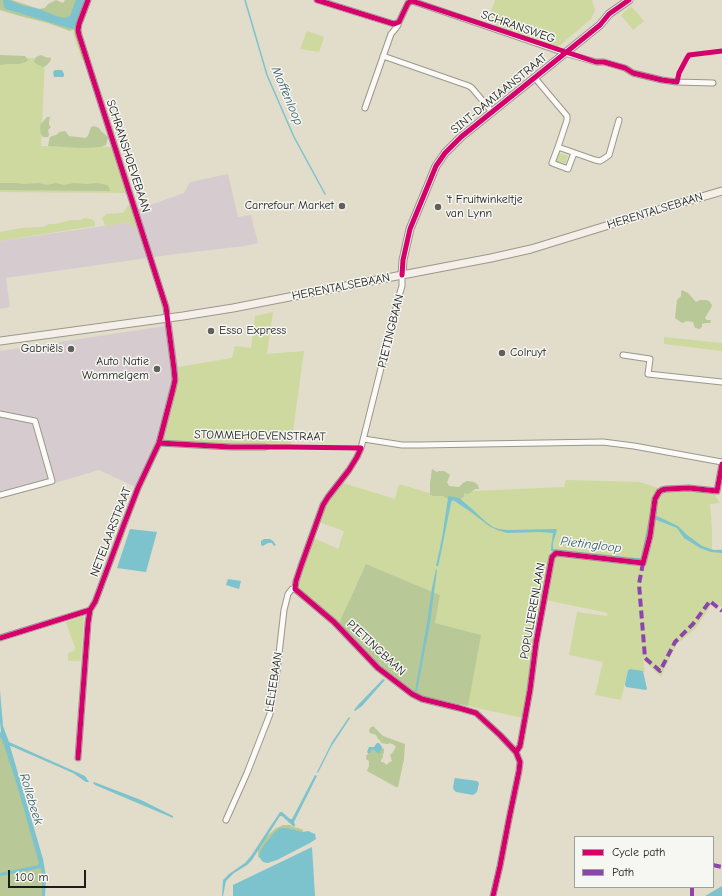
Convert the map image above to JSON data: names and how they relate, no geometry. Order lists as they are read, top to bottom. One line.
{"streets":{"main road":["SINT-DAMIAANSTRAAT","HERENTALSEBAAN"],"street":["SCHRANSWEG","SCHRANSHOEVEBAAN","PIETINGBAAN","STOMMEHOEVENSTRAAT","NETELAARSTRAAT","POPULIERENLAAN","LELIEBAAN"]},"crossings":[["SCHRANSWEG","SINT-DAMIAANSTRAAT"],["SINT-DAMIAANSTRAAT","HERENTALSEBAAN"],["SINT-DAMIAANSTRAAT","PIETINGBAAN"],["SCHRANSHOEVEBAAN","HERENTALSEBAAN"],["SCHRANSHOEVEBAAN","NETELAARSTRAAT"],["HERENTALSEBAAN","PIETINGBAAN"],["HERENTALSEBAAN","NETELAARSTRAAT"],["PIETINGBAAN","POPULIERENLAAN"],["PIETINGBAAN","LELIEBAAN"],["STOMMEHOEVENSTRAAT","NETELAARSTRAAT"]],"water":["Moffenloop","Pietingloop","Rollebeek"],"places":["Carrefour Market","'t Fruitwinkeltje van Lynn","Esso Express","Gabriëls","Colruyt","Auto Natie Wommelgem"],"legend":["Cycle path","Path"],"scale_bar":"100 m"}
